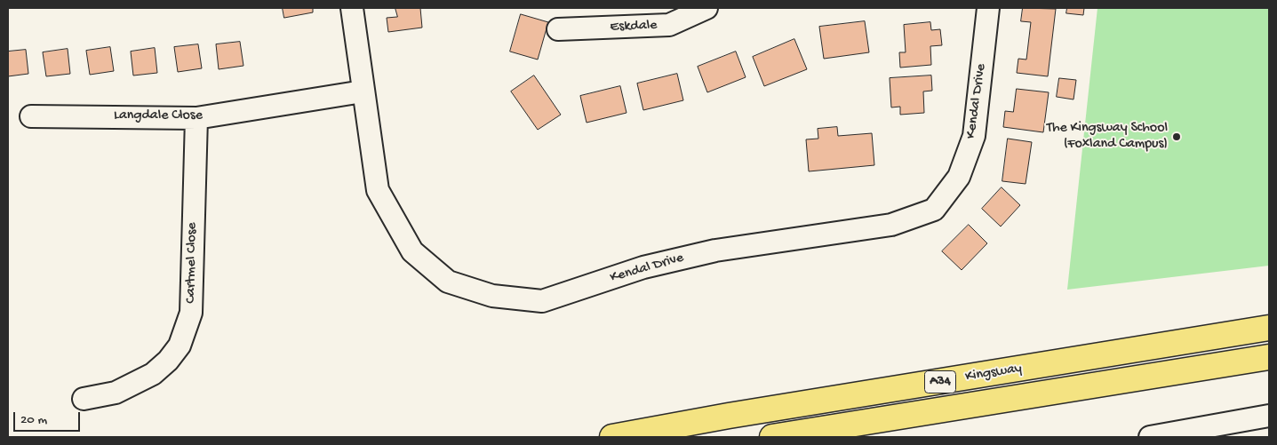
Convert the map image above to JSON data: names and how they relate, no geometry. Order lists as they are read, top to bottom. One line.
{"streets":{"highway":["Kingsway","A34"],"street":["Eskdale","Kendal Drive","Langdale Close","Cartmel Close"]},"crossings":[["Kendal Drive","Langdale Close"],["Langdale Close","Cartmel Close"]],"places":["The Kingsway School (Foxland Campus)"],"scale_bar":"20 m"}
